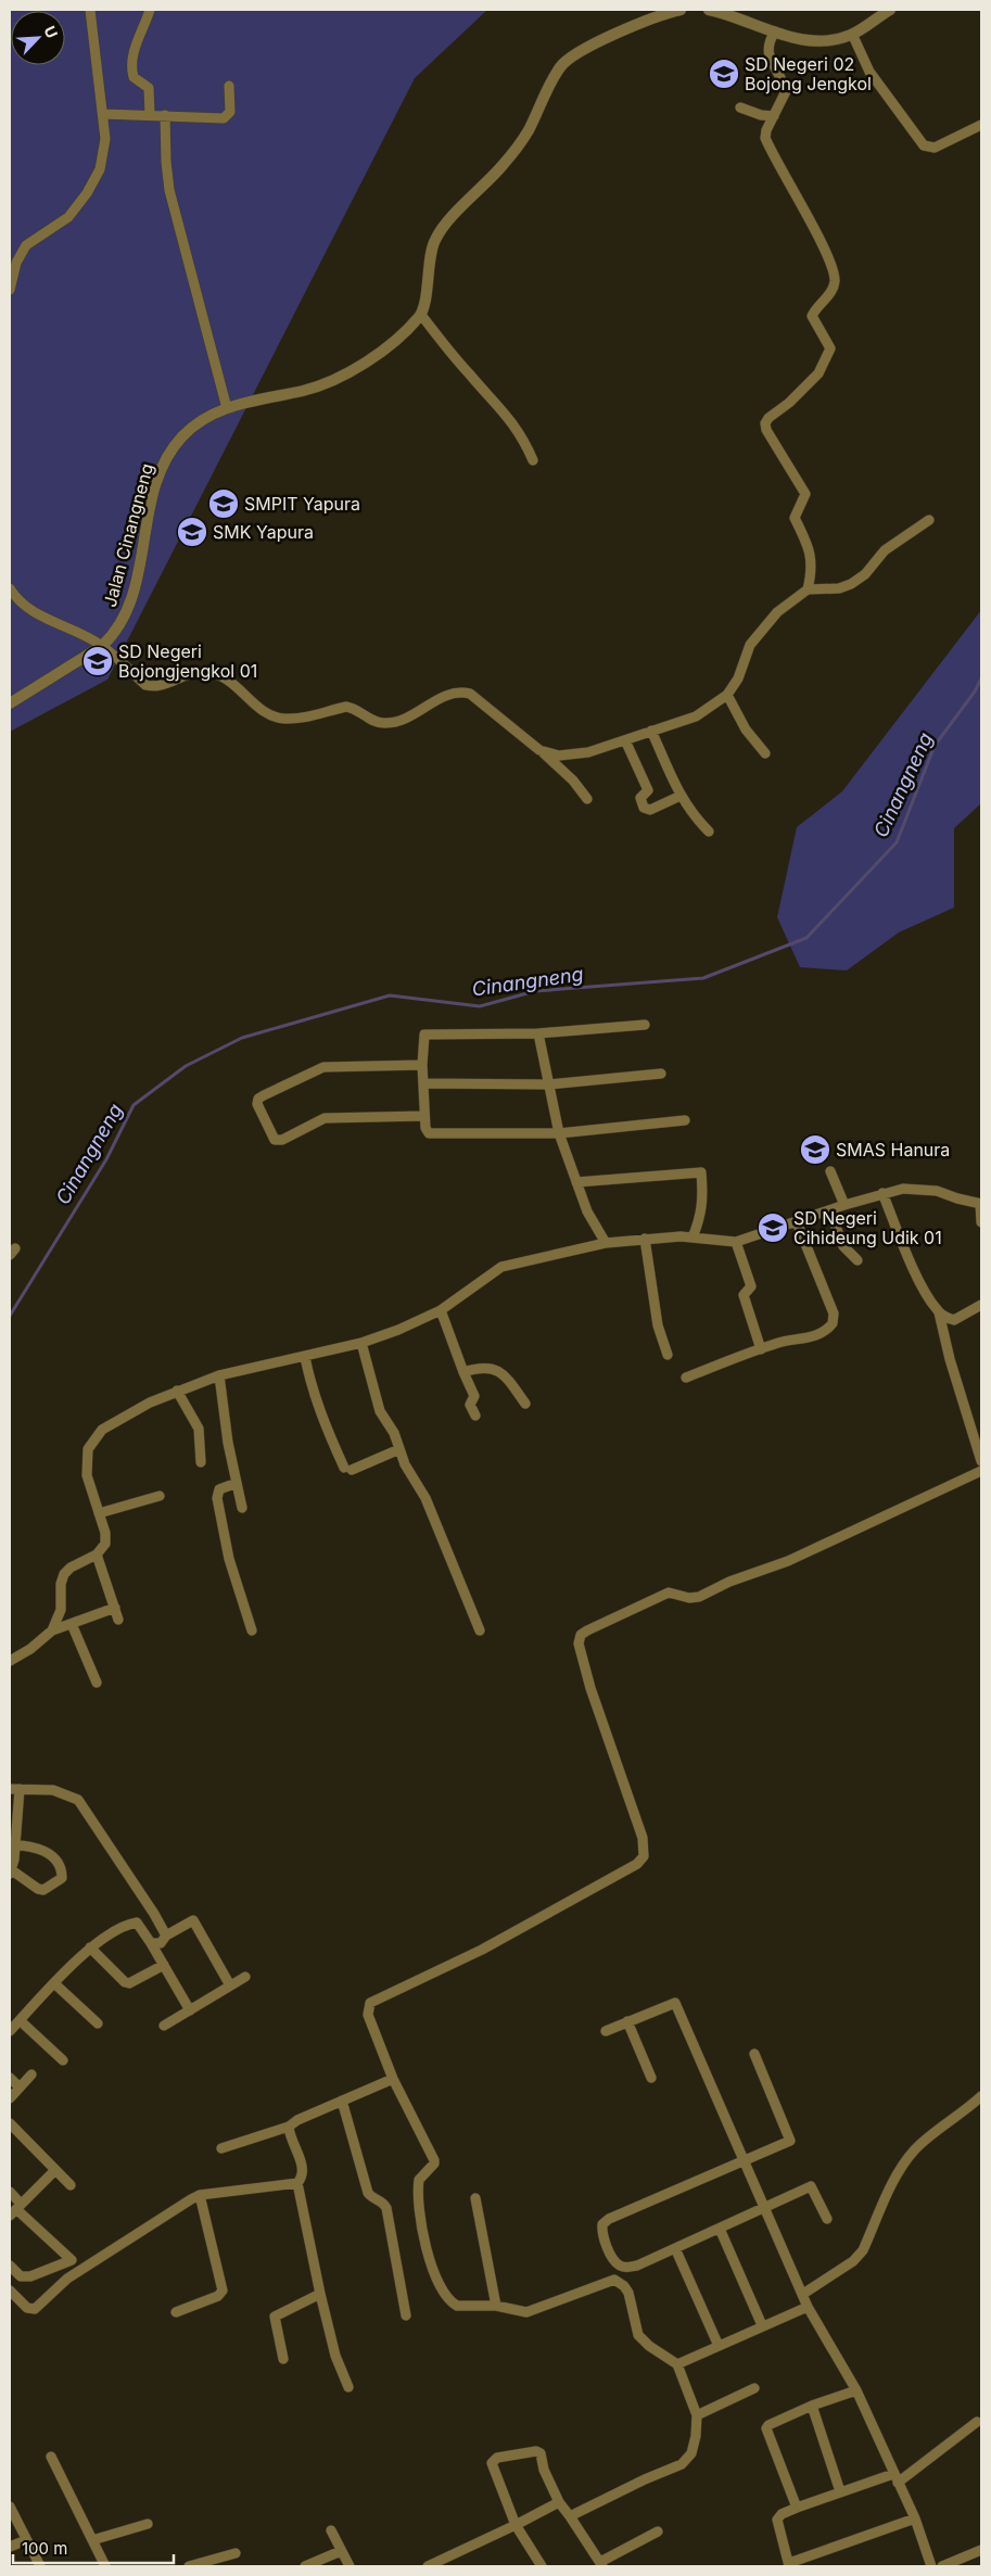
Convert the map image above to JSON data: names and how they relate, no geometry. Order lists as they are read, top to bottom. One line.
{"streets":{"street":["Jalan Cinangneng"]},"water":["Cinangneng"],"places":{"school or university":["SD Negeri 02 Bojong Jengkol","SMPIT Yapura","SMK Yapura","SD Negeri Bojongjengkol 01","SMAS Hanura","SD Negeri Cihideung Udik 01"]},"scale_bar":"100 m","north":"top right"}
